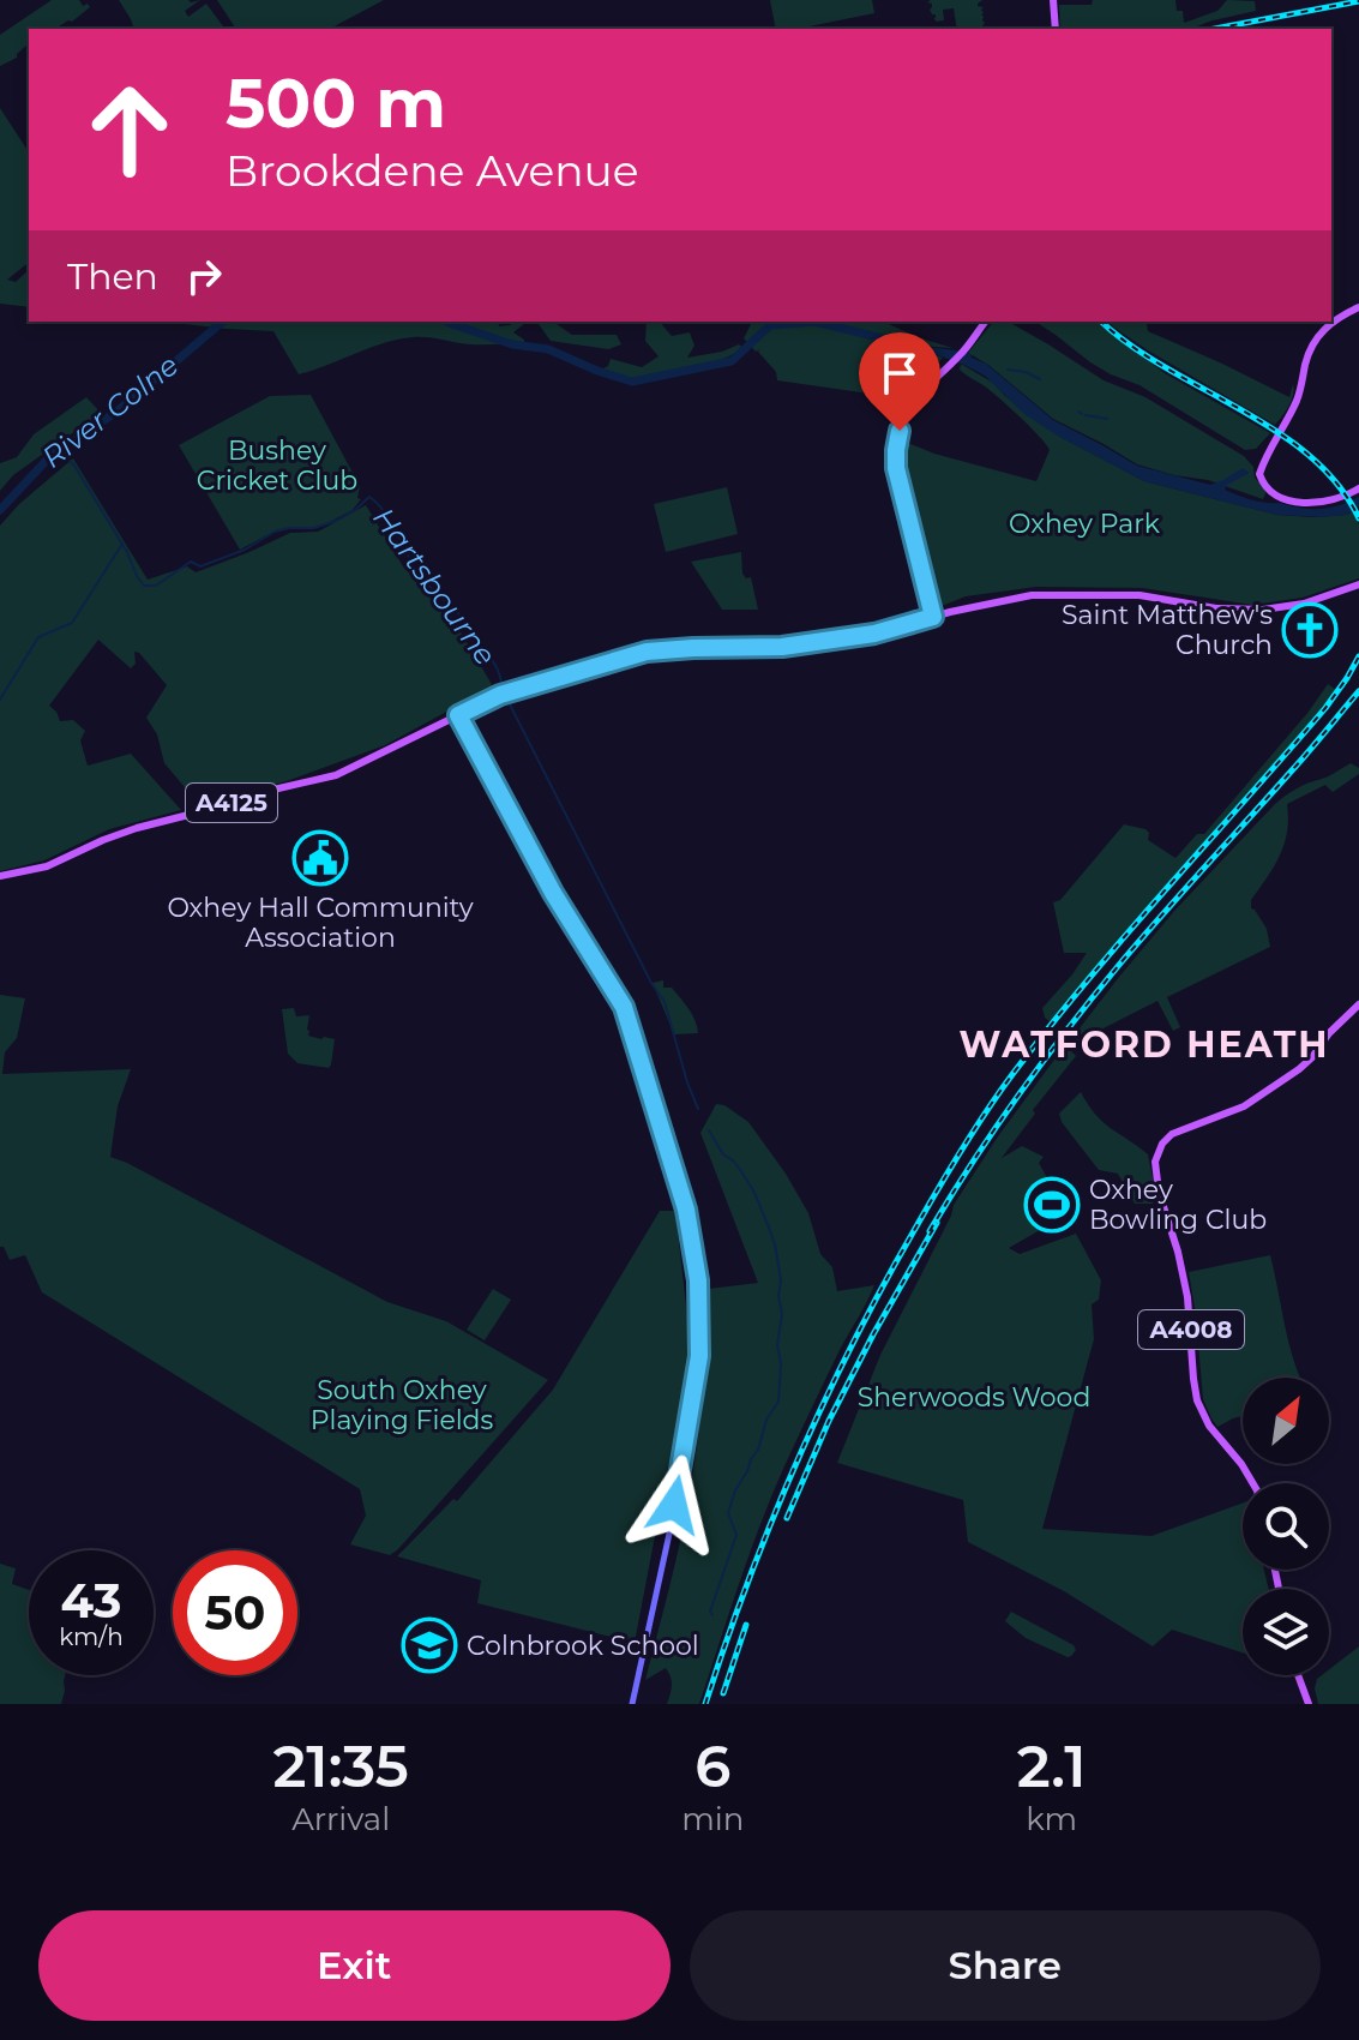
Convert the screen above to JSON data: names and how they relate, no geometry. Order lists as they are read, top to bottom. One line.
{"streets":{"main road":["A4125","A4008"]},"districts":["WATFORD HEATH"],"water":["River Colne","Hartsbourne"],"parks":["Bushey Cricket Club","Oxhey Park","South Oxhey Playing Fields","Sherwoods Wood"],"places":{"church":["Saint Matthew's Church"],"public building":["Oxhey Hall Community Association"],"sports":["Oxhey Bowling Club"],"school or university":["Colnbrook School"]},"north":"top right","page":{"turn":["500 m","Brookdene Avenue"],"then":"Then","speed":"43 km/h","limit":"50","eta":["21:35","Arrival","6","min","2.1","km"],"buttons":["Exit","Share"]}}
